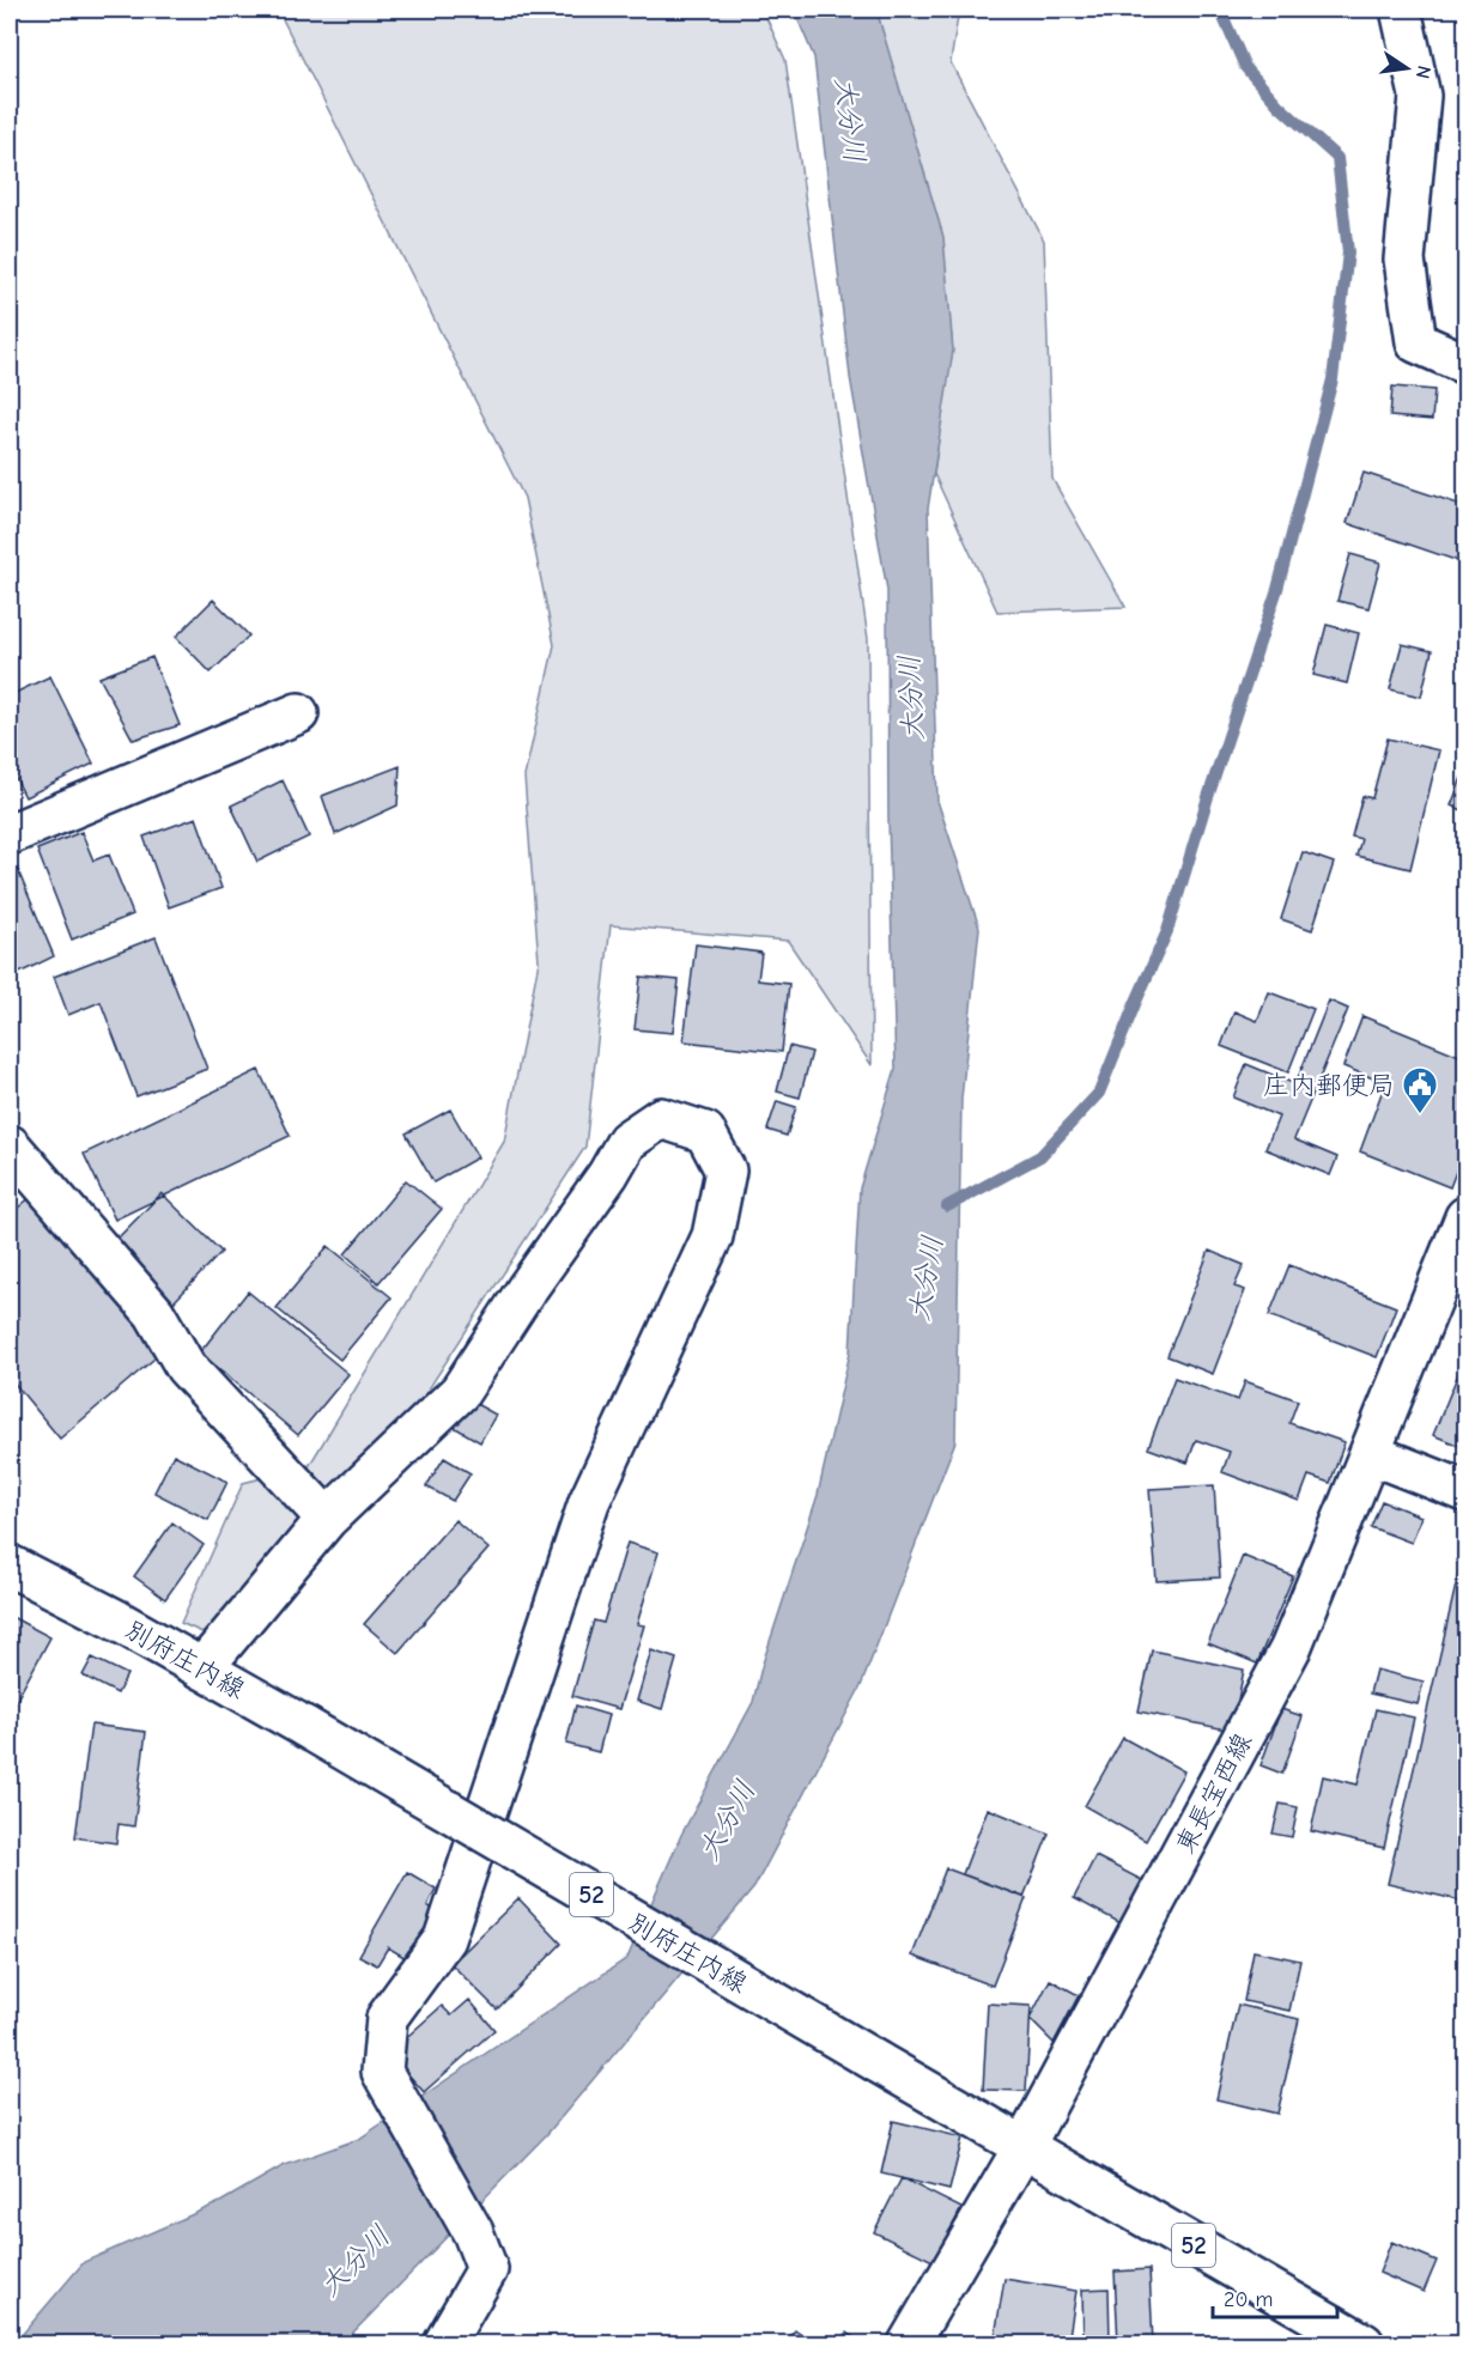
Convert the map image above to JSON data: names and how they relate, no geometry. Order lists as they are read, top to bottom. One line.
{"streets":{"street":["別府庄内線","東長宝西線","52"]},"crossings":[["別府庄内線","東長宝西線"]],"water":["大分川"],"places":{"public building":["庄内郵便局"]},"scale_bar":"20 m","north":"right"}
